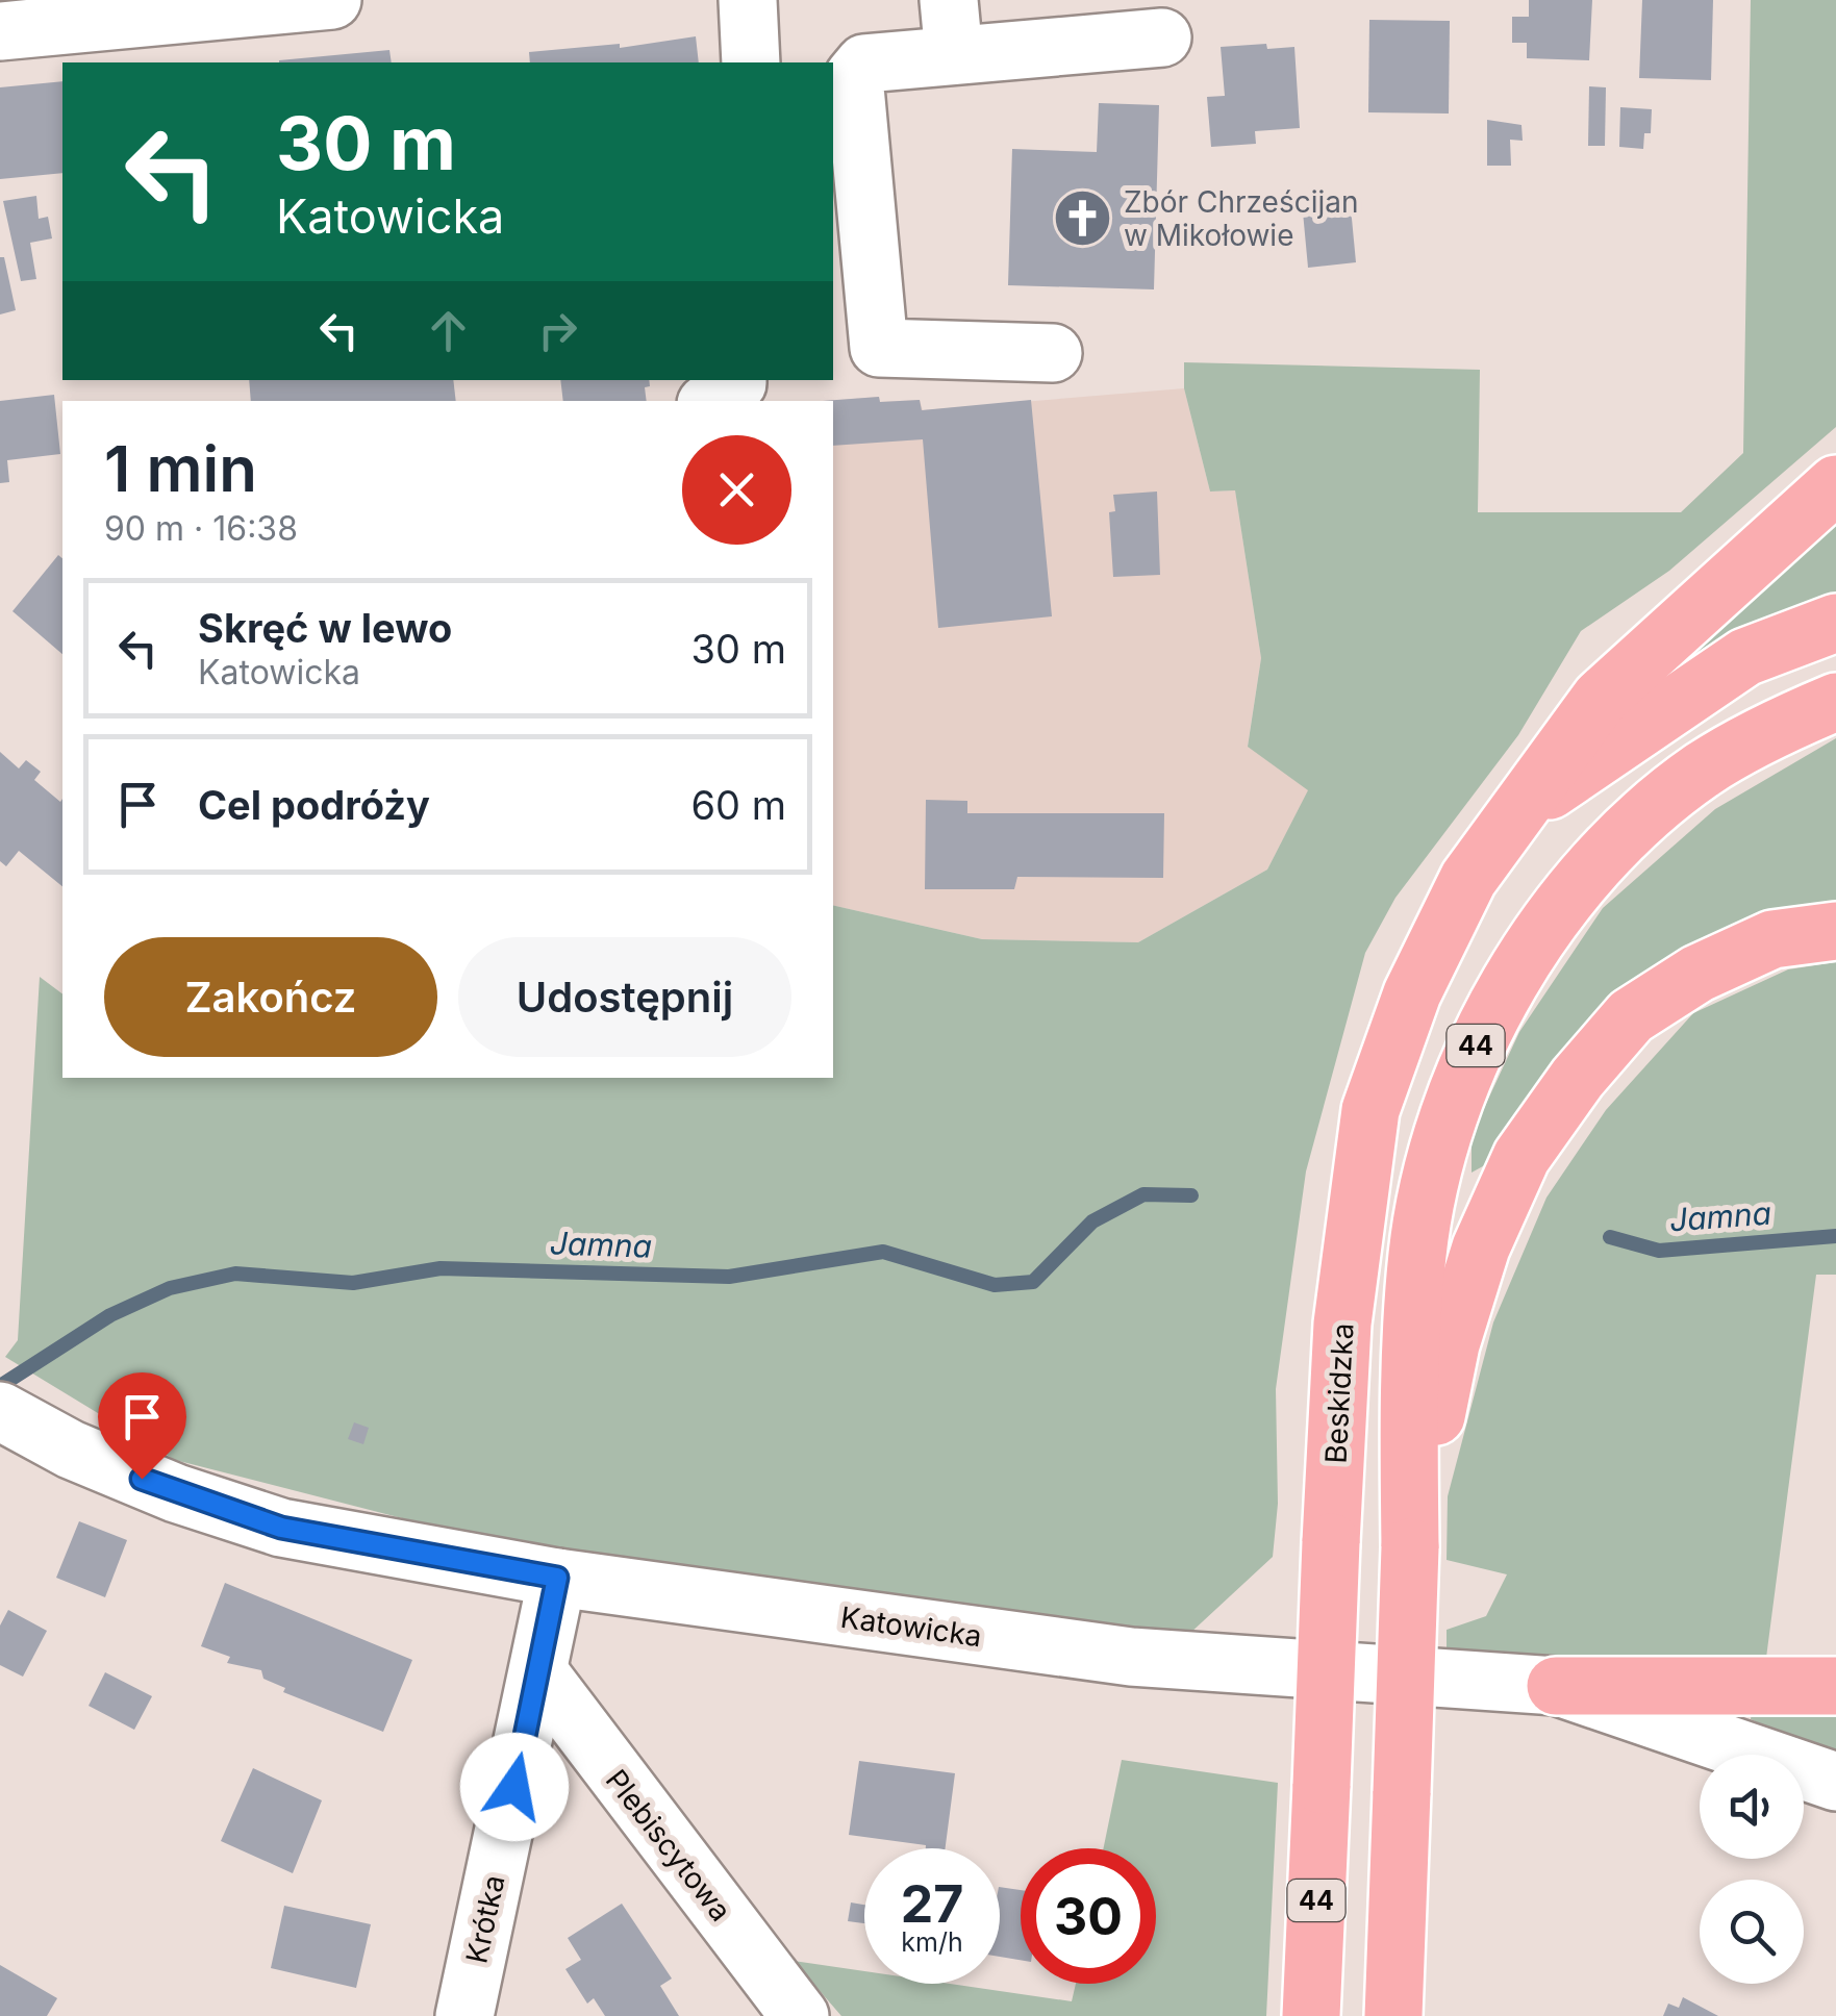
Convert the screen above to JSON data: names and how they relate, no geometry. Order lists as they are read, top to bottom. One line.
{"streets":{"main road":["44","Beskidzka"],"street":["Katowicka","Plebiscytowa","Krótka"]},"crossings":[["44","Beskidzka"],["Katowicka","Krótka"],["Plebiscytowa","Krótka"]],"water":["Jamna"],"places":{"church":["Zbór Chrześcijan w Mikołowie"]},"page":{"turn":["30 m","Katowicka"],"heading":["1 min","90 m · 16:38"],"list":[{"name":"Skręć w lewo","note":"Katowicka","value":"30 m"},{"name":"Cel podróży","value":"60 m"}],"buttons":["Zakończ","Udostępnij"],"speed":"27 km/h","limit":"30"}}
